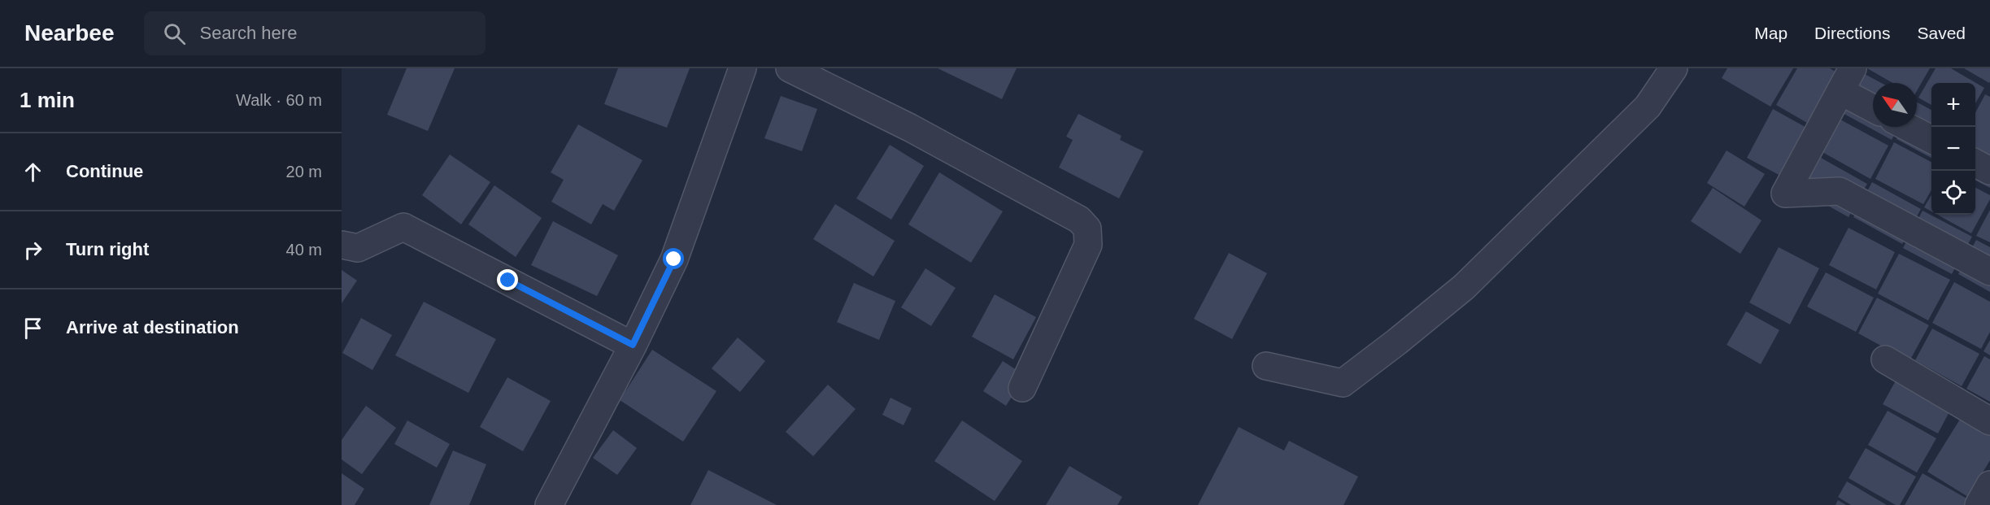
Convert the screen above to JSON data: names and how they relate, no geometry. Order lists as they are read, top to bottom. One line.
{"north":"top left","page":{"header":"Nearbee","search":"Search here","nav":["Map","Directions","Saved"],"heading":["1 min","Walk · 60 m"],"map_buttons":["+","−"],"list":[["Continue","20 m"],["Turn right","40 m"],"Arrive at destination"]}}
